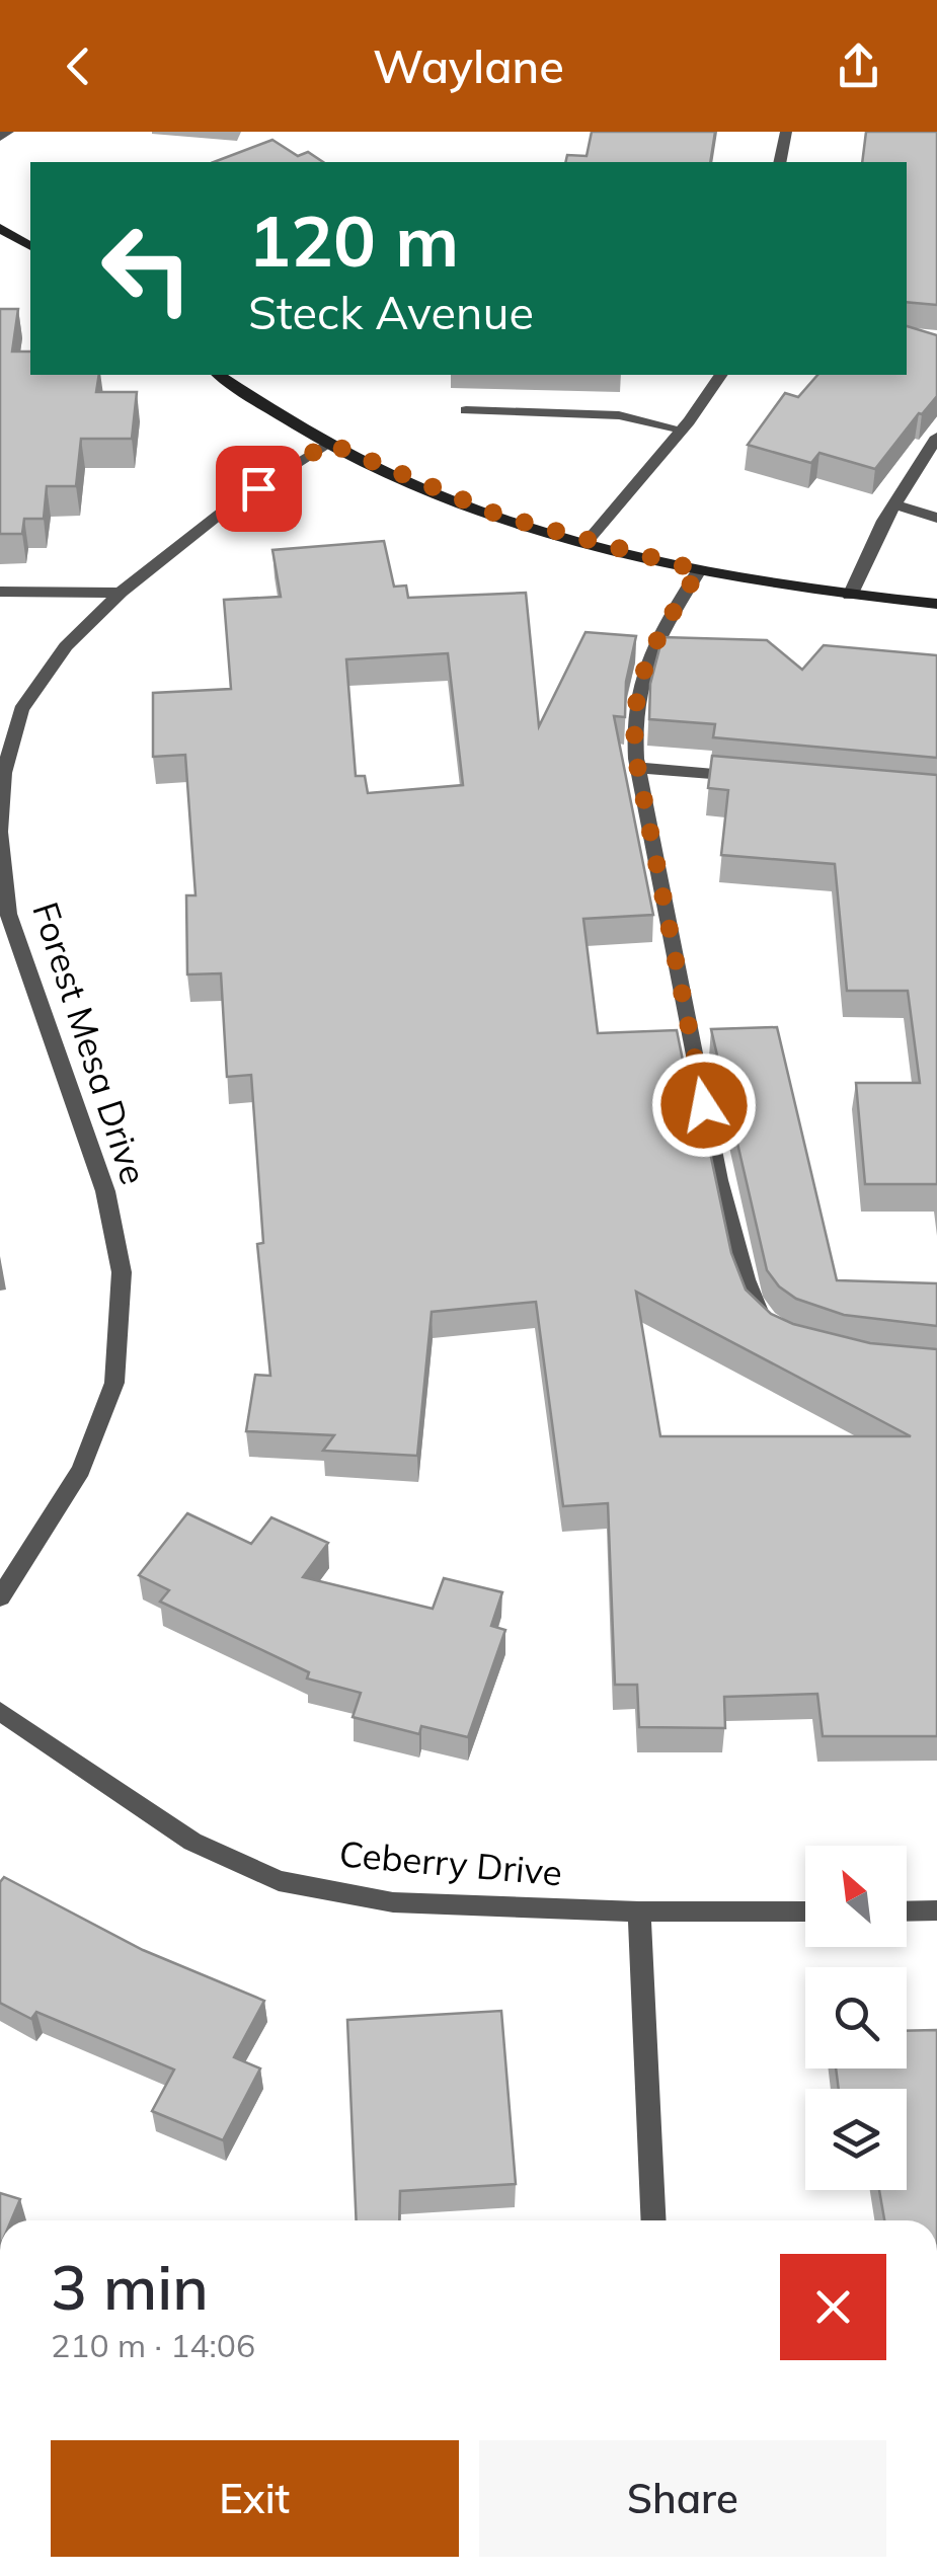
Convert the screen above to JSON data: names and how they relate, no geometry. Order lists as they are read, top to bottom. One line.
{"streets":{"street":["Forest Mesa Drive","Ceberry Drive"]},"north":"top left","page":{"header":"Waylane","turn":["120 m","Steck Avenue"],"heading":["3 min","210 m · 14:06"],"buttons":["Exit","Share"]}}
